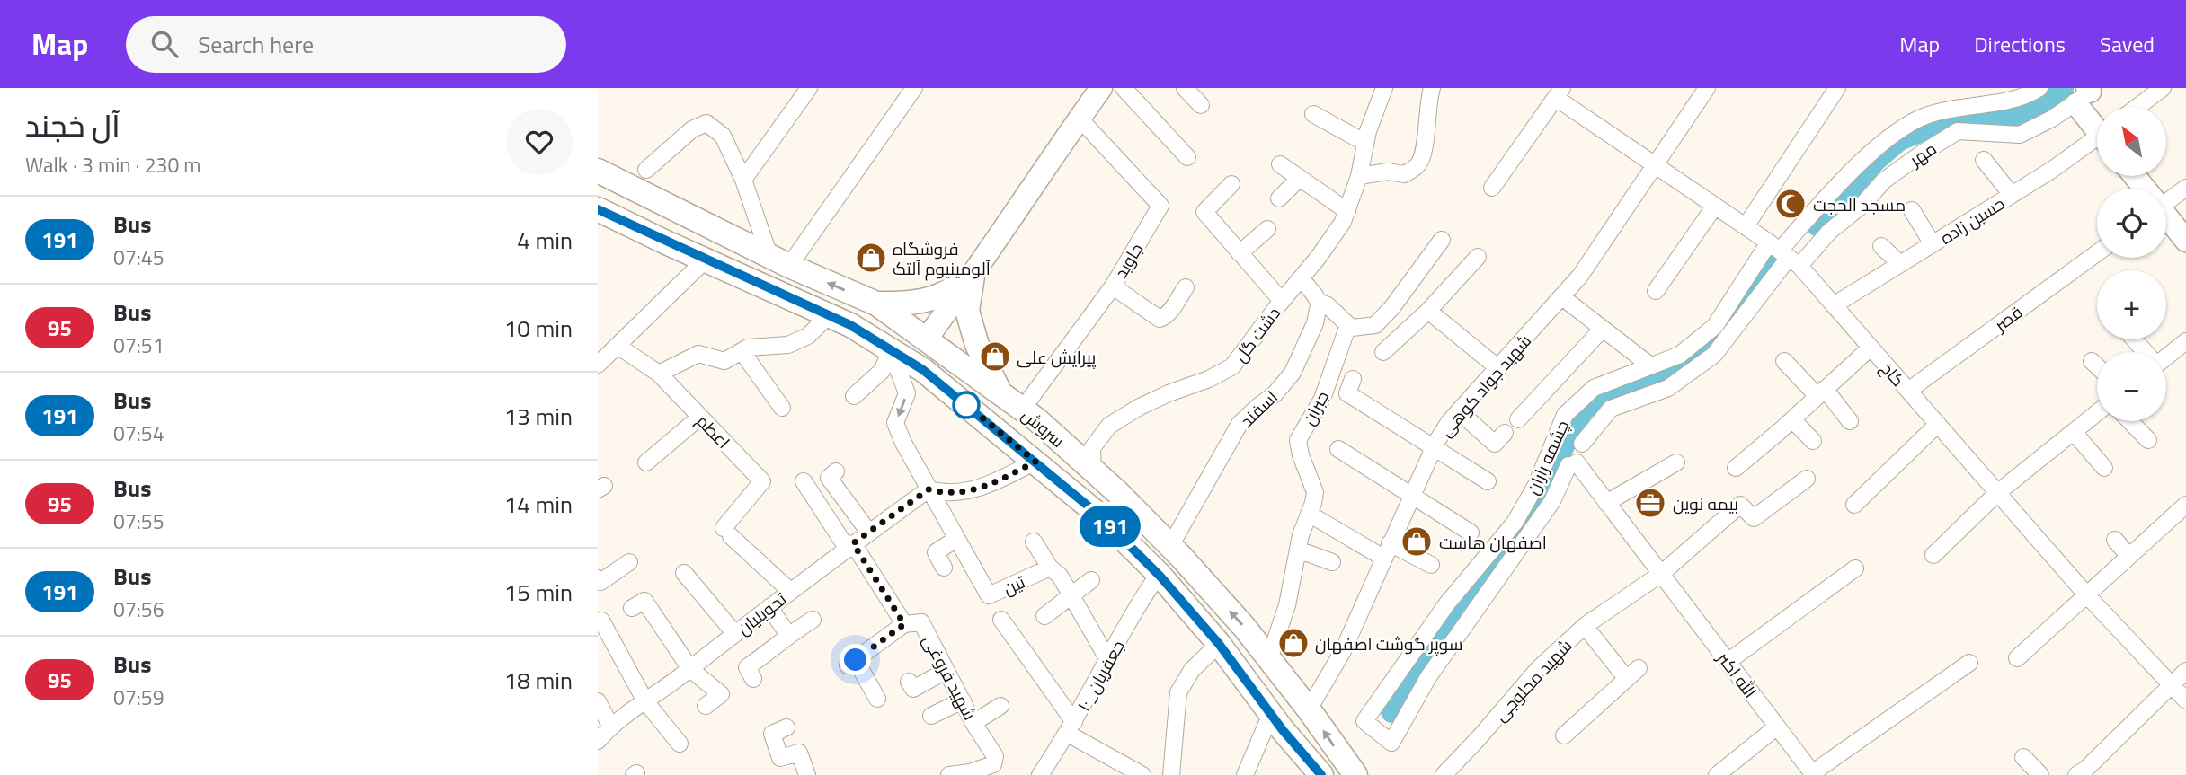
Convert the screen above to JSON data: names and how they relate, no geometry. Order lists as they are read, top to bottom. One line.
{"streets":{"main road":["سروش"],"street":["مهر","حسین زاده","جاوید","قصر","دشت گل","کاخ","شهید جواد کوهی","جبران","اسفند","اعظم","چشمه راران","تین","تحویلیان","الله اکبر","۱۰_جعفریان","شهید فروغی","شهید محلوجی"]},"crossings":[["مهر","کاخ"],["مهر","چشمه راران"],["حسین زاده","کاخ"],["جاوید","سروش"],["قصر","کاخ"],["دشت گل","سروش"],["کاخ","شهید جواد کوهی"],["کاخ","چشمه راران"],["شهید جواد کوهی","سروش"],["جبران","سروش"],["اسفند","سروش"],["سروش","تین"],["سروش","۱۰_جعفریان"],["اعظم","تحویلیان"],["چشمه راران","الله اکبر"],["تین","تحویلیان"],["تحویلیان","شهید فروغی"],["الله اکبر","شهید محلوجی"]],"one_way":["تین"],"places":{"mosque":["مسجد الحجت"],"shop":["فروشگاه آلومینیوم آلتک","پیرایش علی","اصفهان هاست","سوپر گوشت اصفهان"],"office":["بیمه نوین"]},"lines":["bus line 191"],"north":"top left","page":{"header":"Map","search":"Search here","nav":["Map","Directions","Saved"],"heading":["آل خجند","Walk · 3 min · 230 m"],"on_map":"191","map_buttons":["+","−"],"list":[{"mark":"191","name":"Bus","note":"07:45","value":"4 min"},{"mark":"95","name":"Bus","note":"07:51","value":"10 min"},{"mark":"191","name":"Bus","note":"07:54","value":"13 min"},{"mark":"95","name":"Bus","note":"07:55","value":"14 min"},{"mark":"191","name":"Bus","note":"07:56","value":"15 min"},{"mark":"95","name":"Bus","note":"07:59","value":"18 min"}]}}
